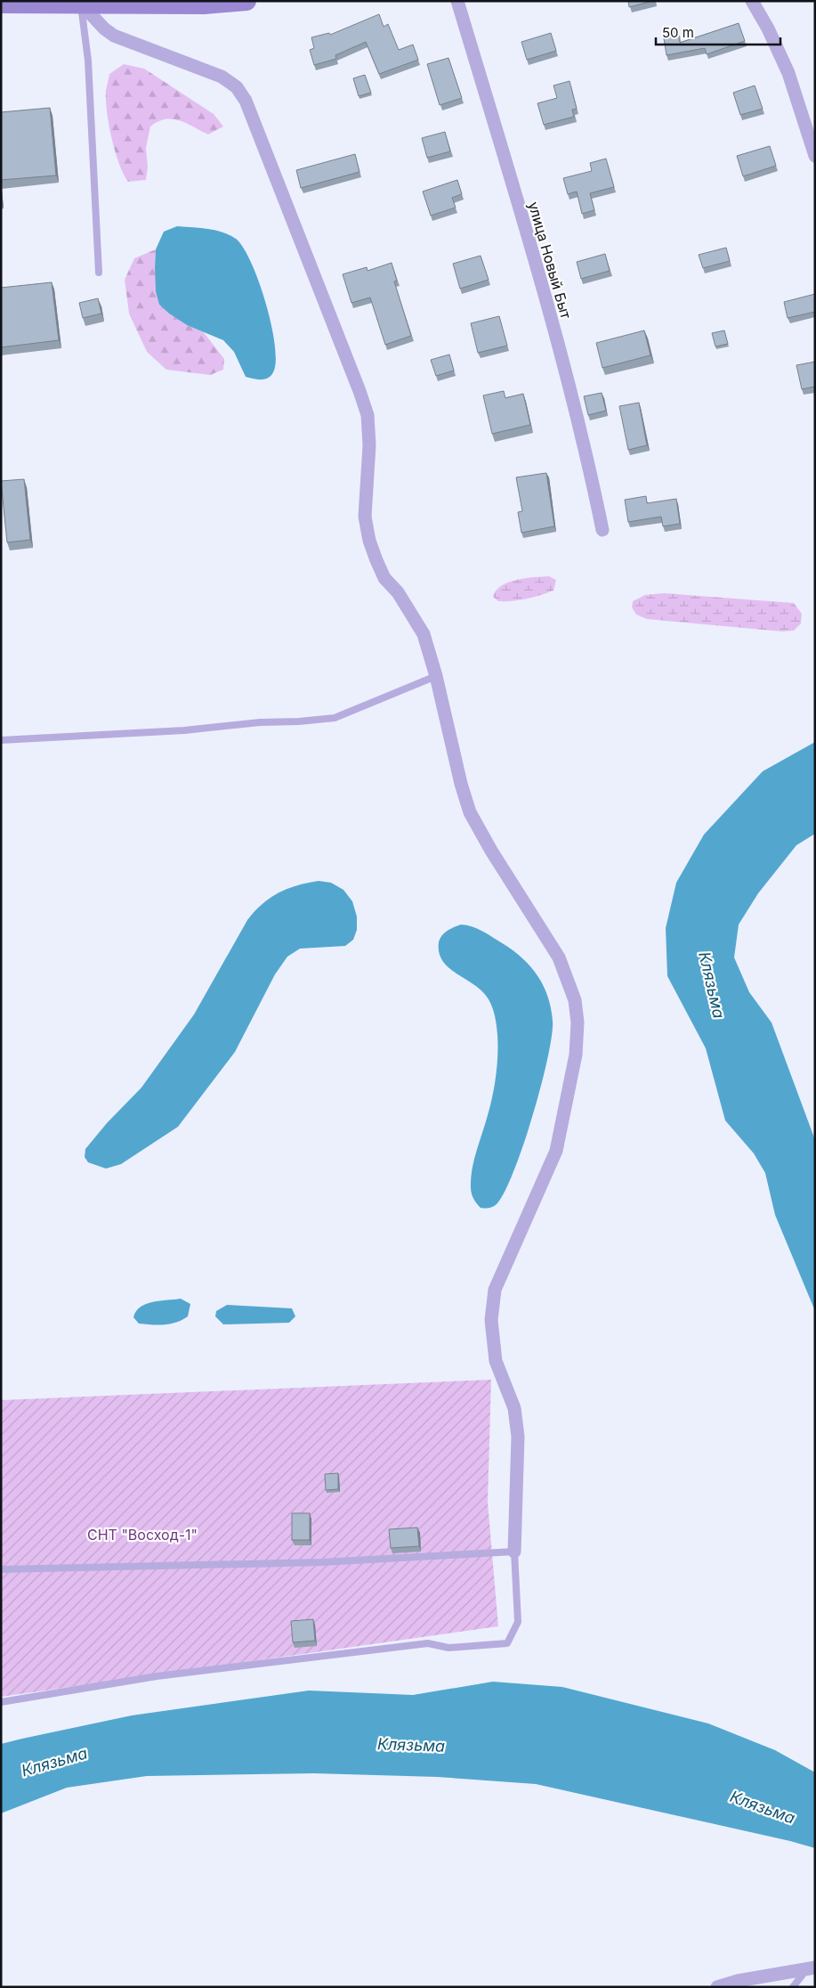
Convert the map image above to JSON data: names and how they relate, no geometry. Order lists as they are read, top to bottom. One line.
{"streets":{"street":["улица Новый Быт"]},"water":["Клязьма"],"parks":["СНТ \"Восход-1\""],"scale_bar":"50 m"}
